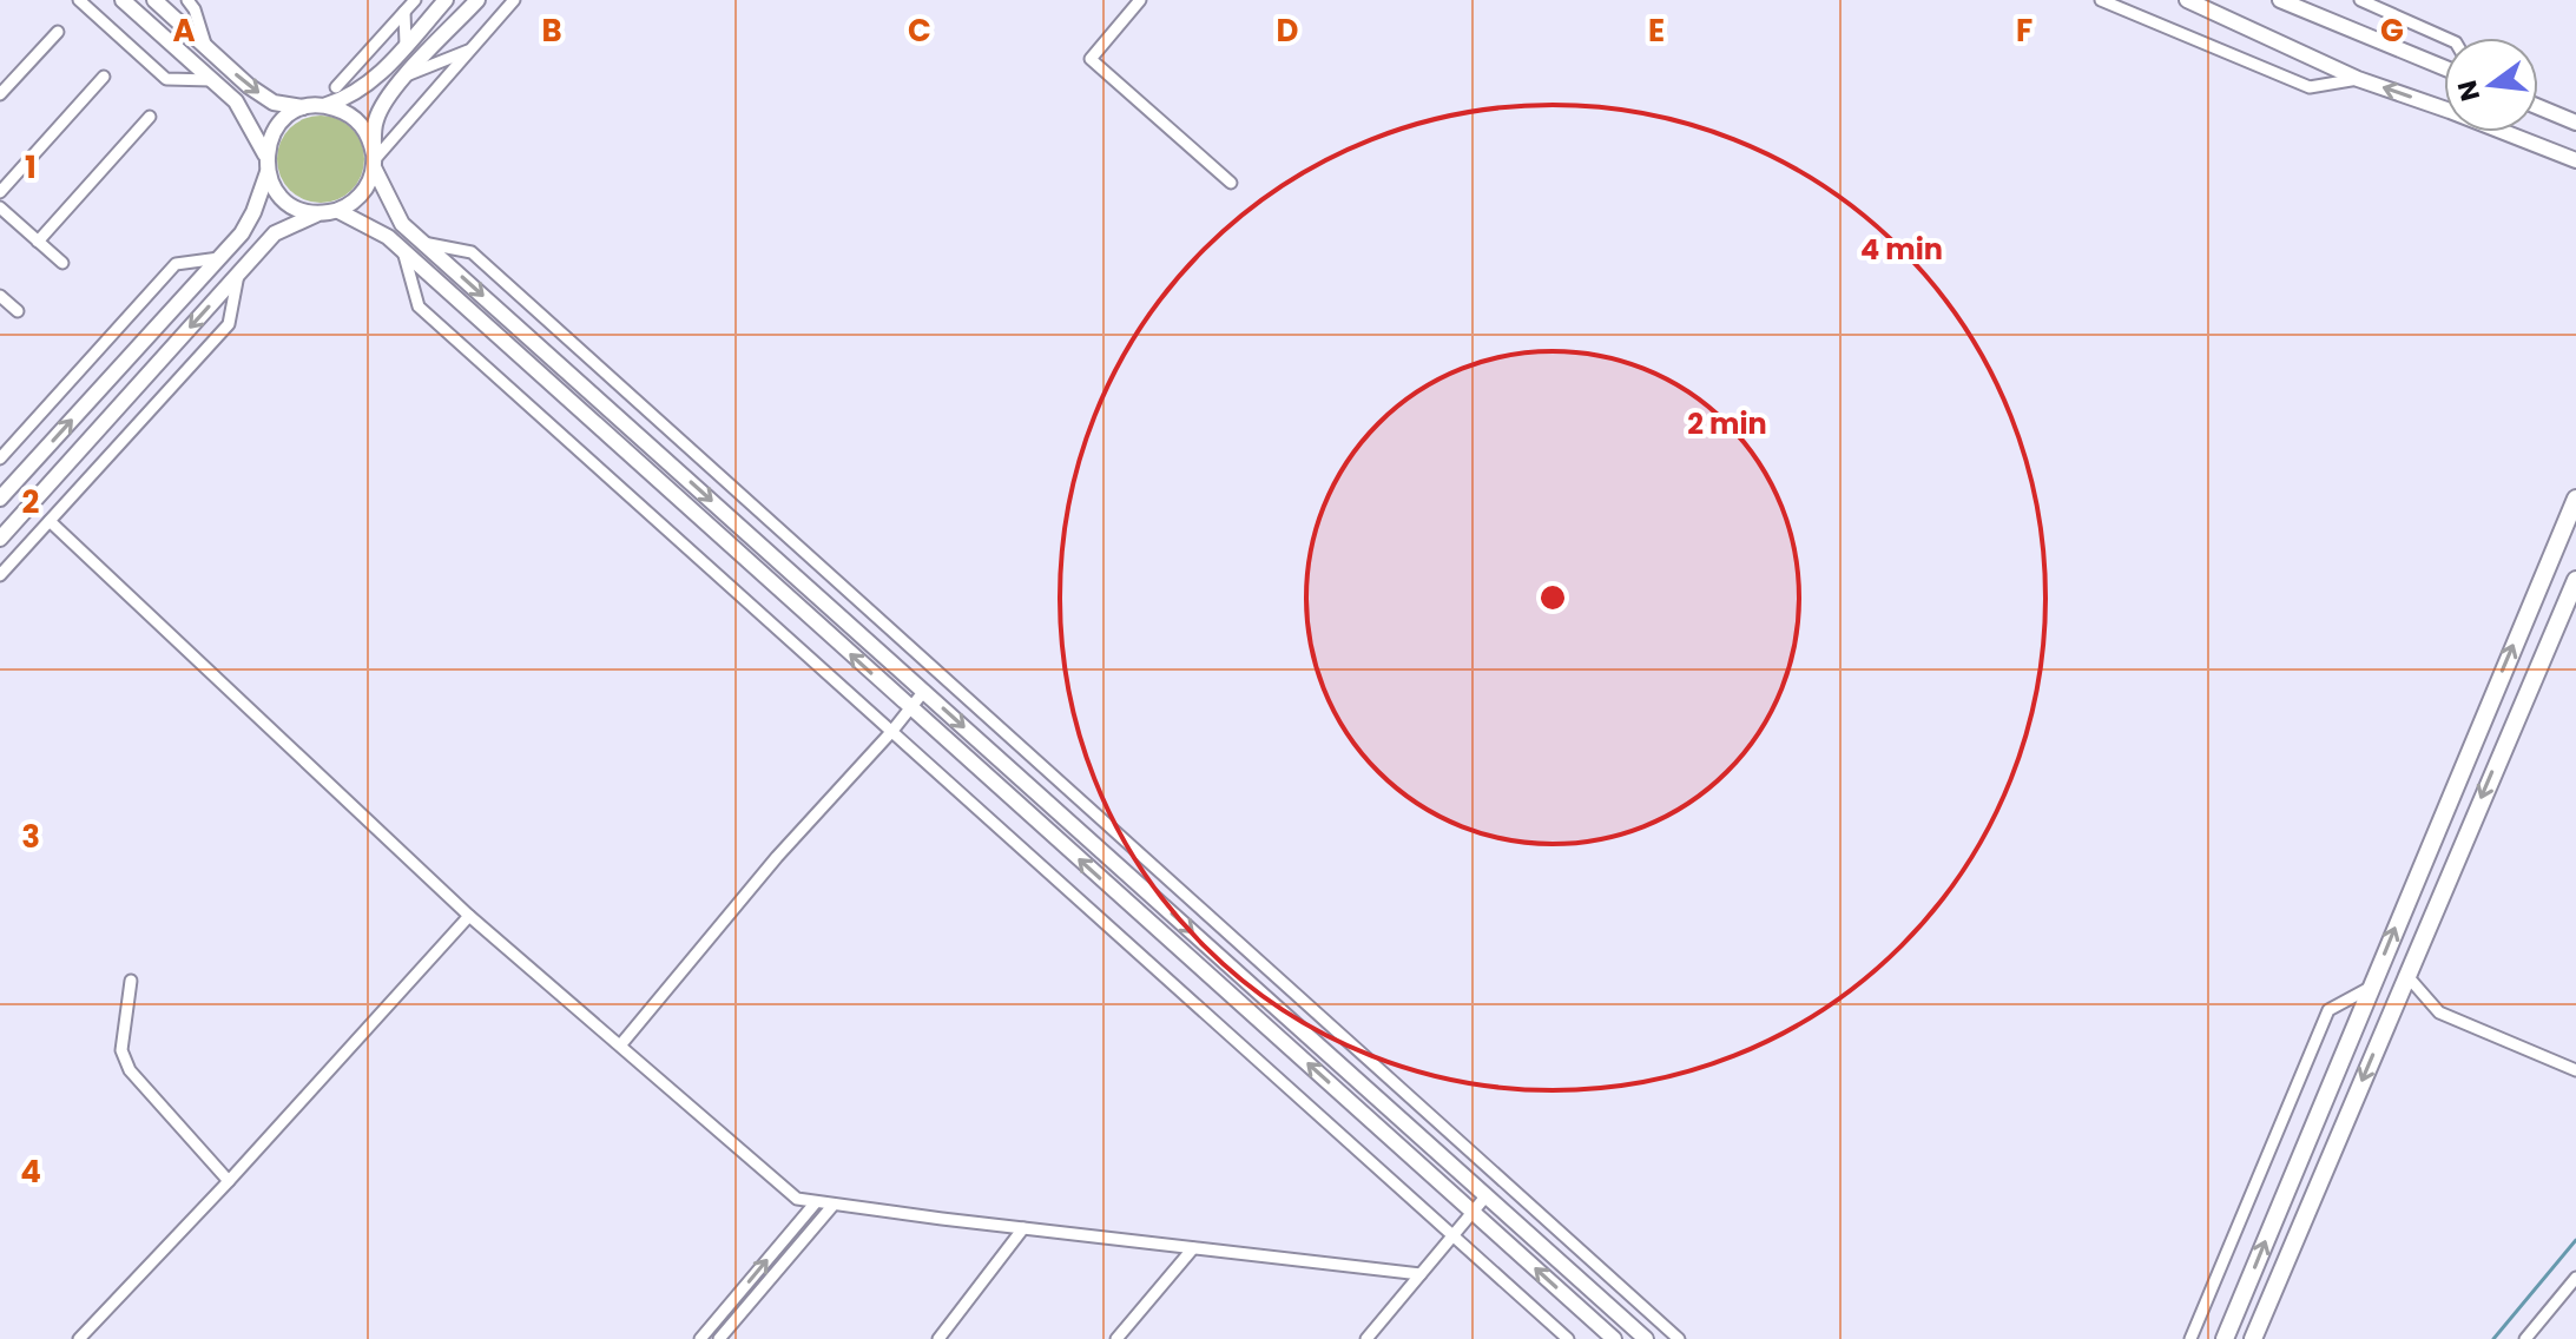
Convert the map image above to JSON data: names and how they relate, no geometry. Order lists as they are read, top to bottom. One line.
{"north":"left","grid":{"columns":["A","B","C","D","E","F","G"],"rows":["1","2","3","4"]},"rings":["4 min","2 min"]}
